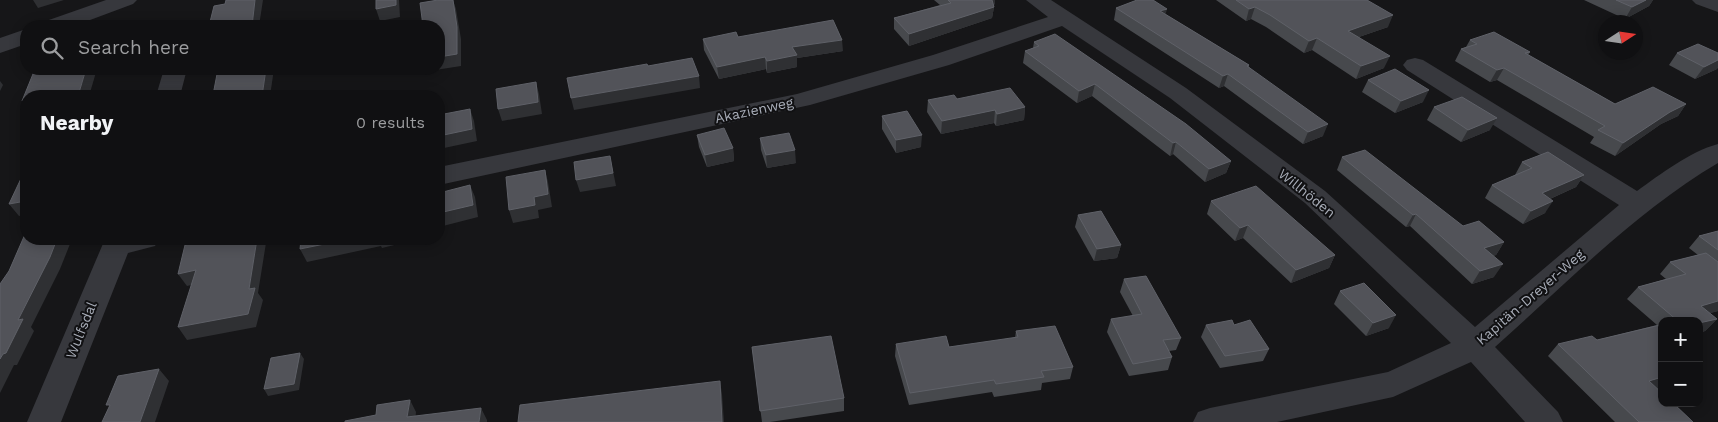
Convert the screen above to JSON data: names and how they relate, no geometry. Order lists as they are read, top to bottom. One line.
{"streets":{"street":["Akazienweg","Willhöden","Kapitän-Dreyer-Weg","Wulfsdal"]},"crossings":[["Akazienweg","Willhöden"],["Willhöden","Kapitän-Dreyer-Weg"]],"north":"right","page":{"search":"Search here","heading":["Nearby","0 results"],"map_buttons":["+","−"]}}
